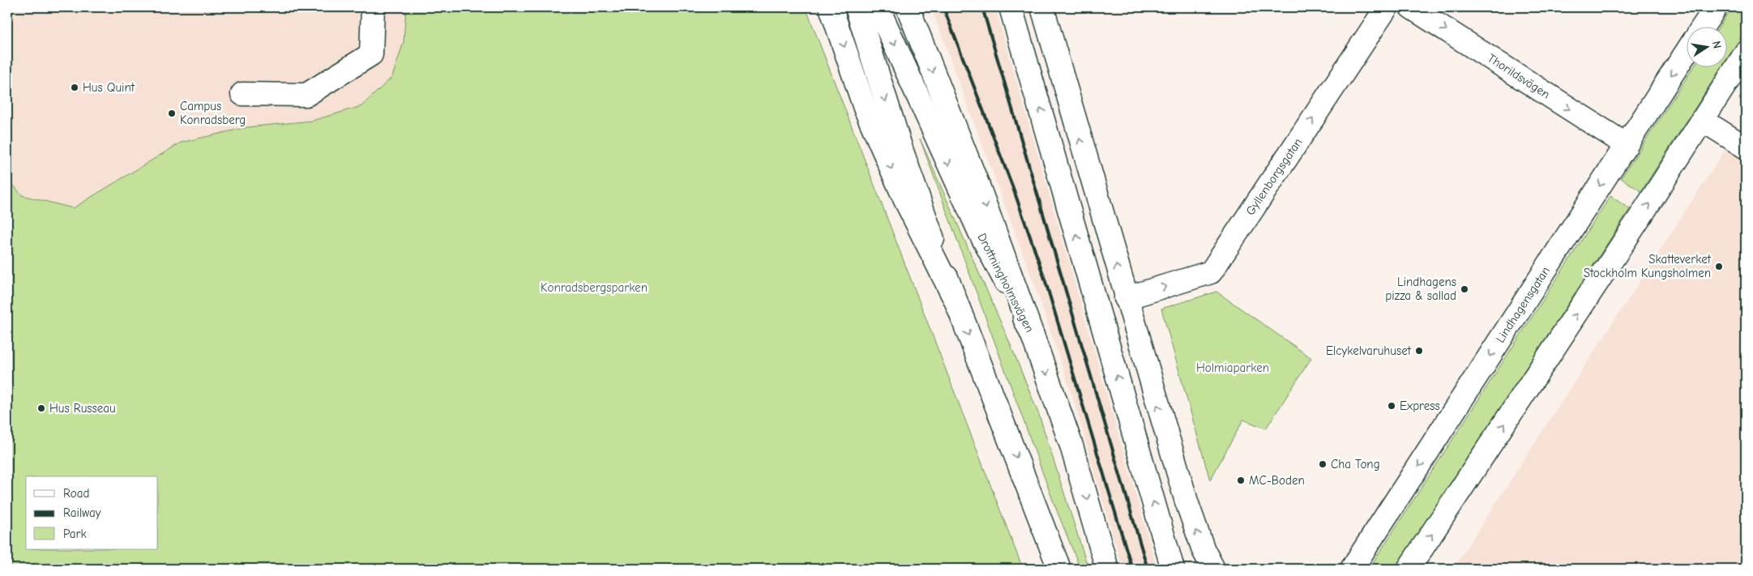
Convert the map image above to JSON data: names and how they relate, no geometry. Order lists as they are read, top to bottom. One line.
{"streets":{"main road":["Thorildsvägen","Gyllenborgsgatan","Drottningholmsvägen","Lindhagensgatan"]},"crossings":[["Thorildsvägen","Lindhagensgatan"]],"one_way":["Thorildsvägen","Gyllenborgsgatan"],"parks":["Konradsbergsparken","Holmiaparken"],"places":["Hus Quint","Campus Konradsberg","Skatteverket Stockholm Kungsholmen","Lindhagens pizza & sallad","Elcykelvaruhuset","Express","Hus Russeau","Cha Tong","MC-Boden"],"legend":["Road","Railway","Park"],"north":"right"}
